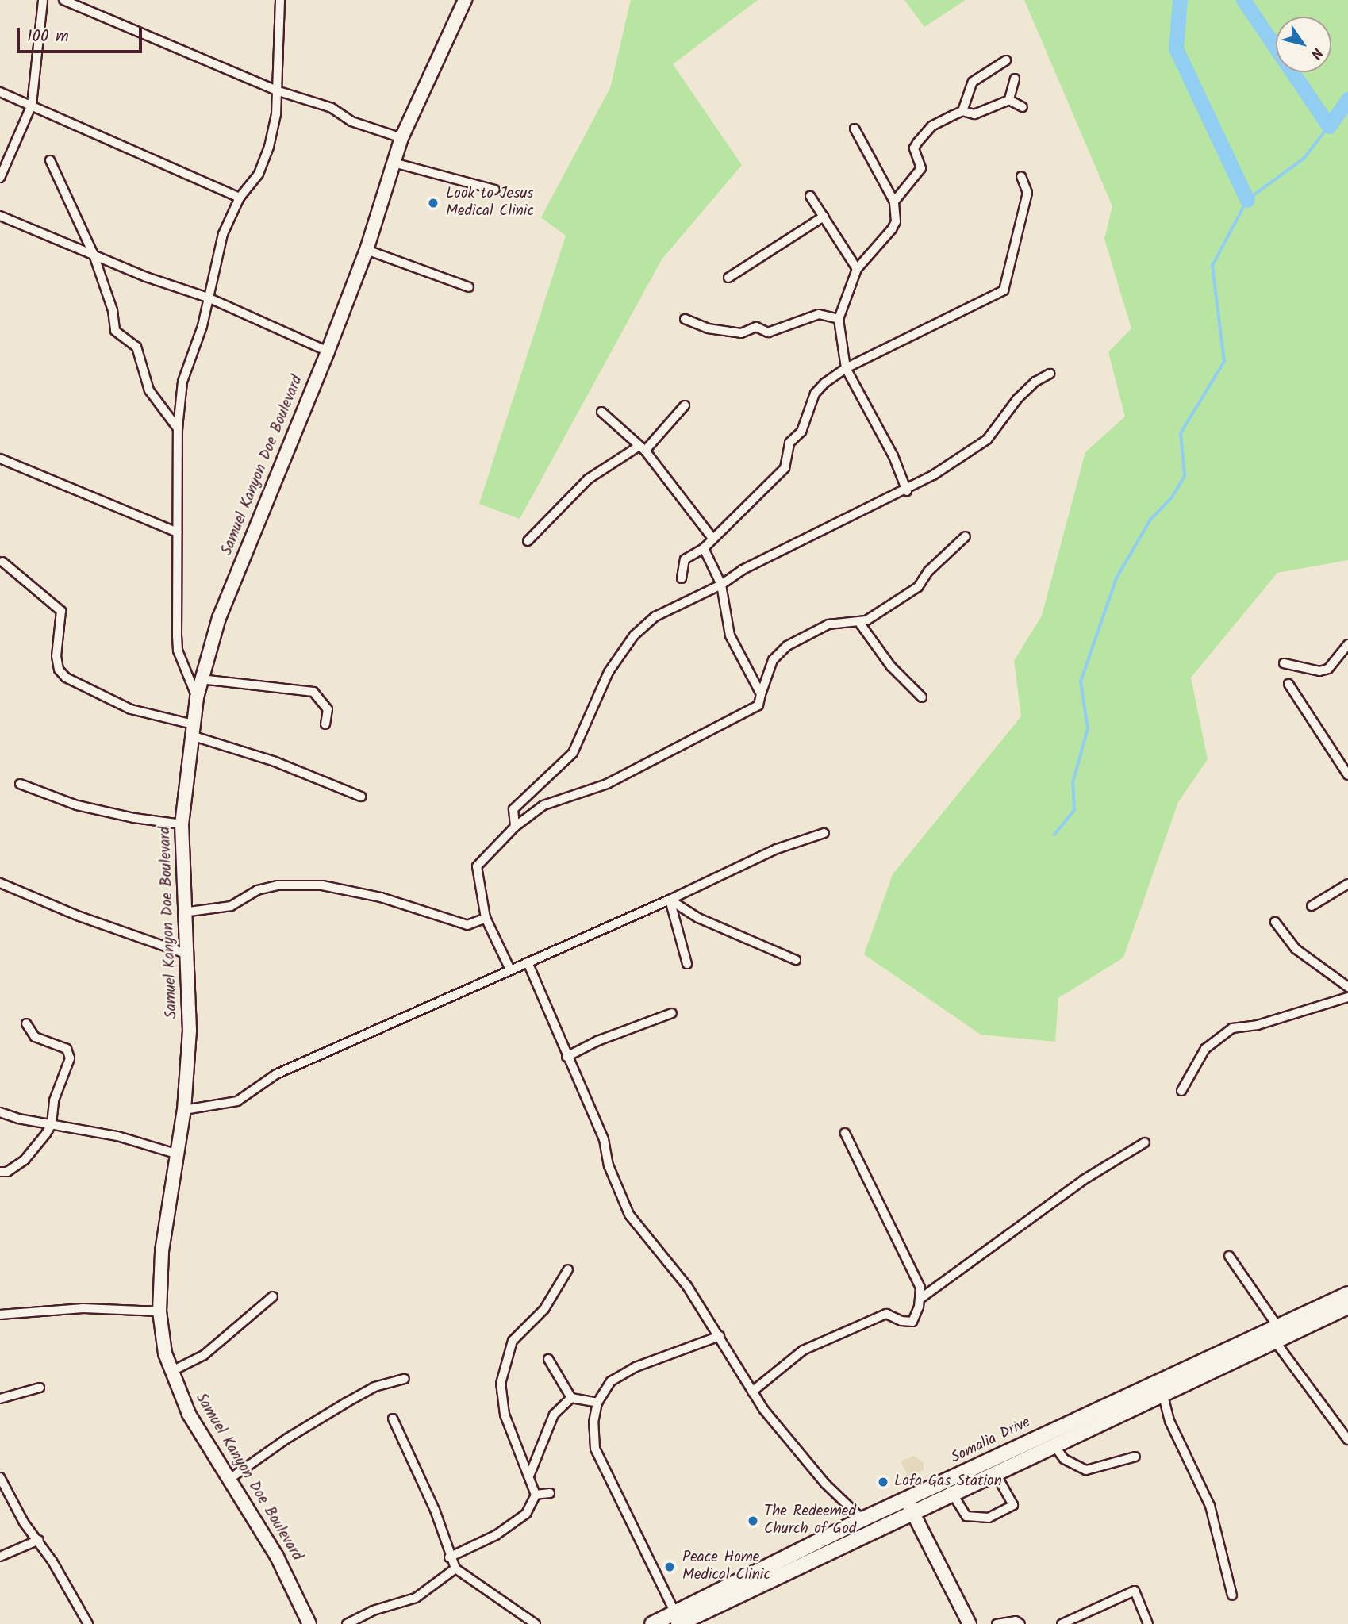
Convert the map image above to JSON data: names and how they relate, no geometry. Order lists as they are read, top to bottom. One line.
{"streets":{"main road":["Somalia Drive"],"street":["Samuel Kanyon Doe Boulevard"]},"places":["Look to Jesus Medical Clinic","Lofa Gas Station","The Redeemed Church of God","Peace Home Medical Clinic"],"scale_bar":"100 m","north":"bottom right"}
